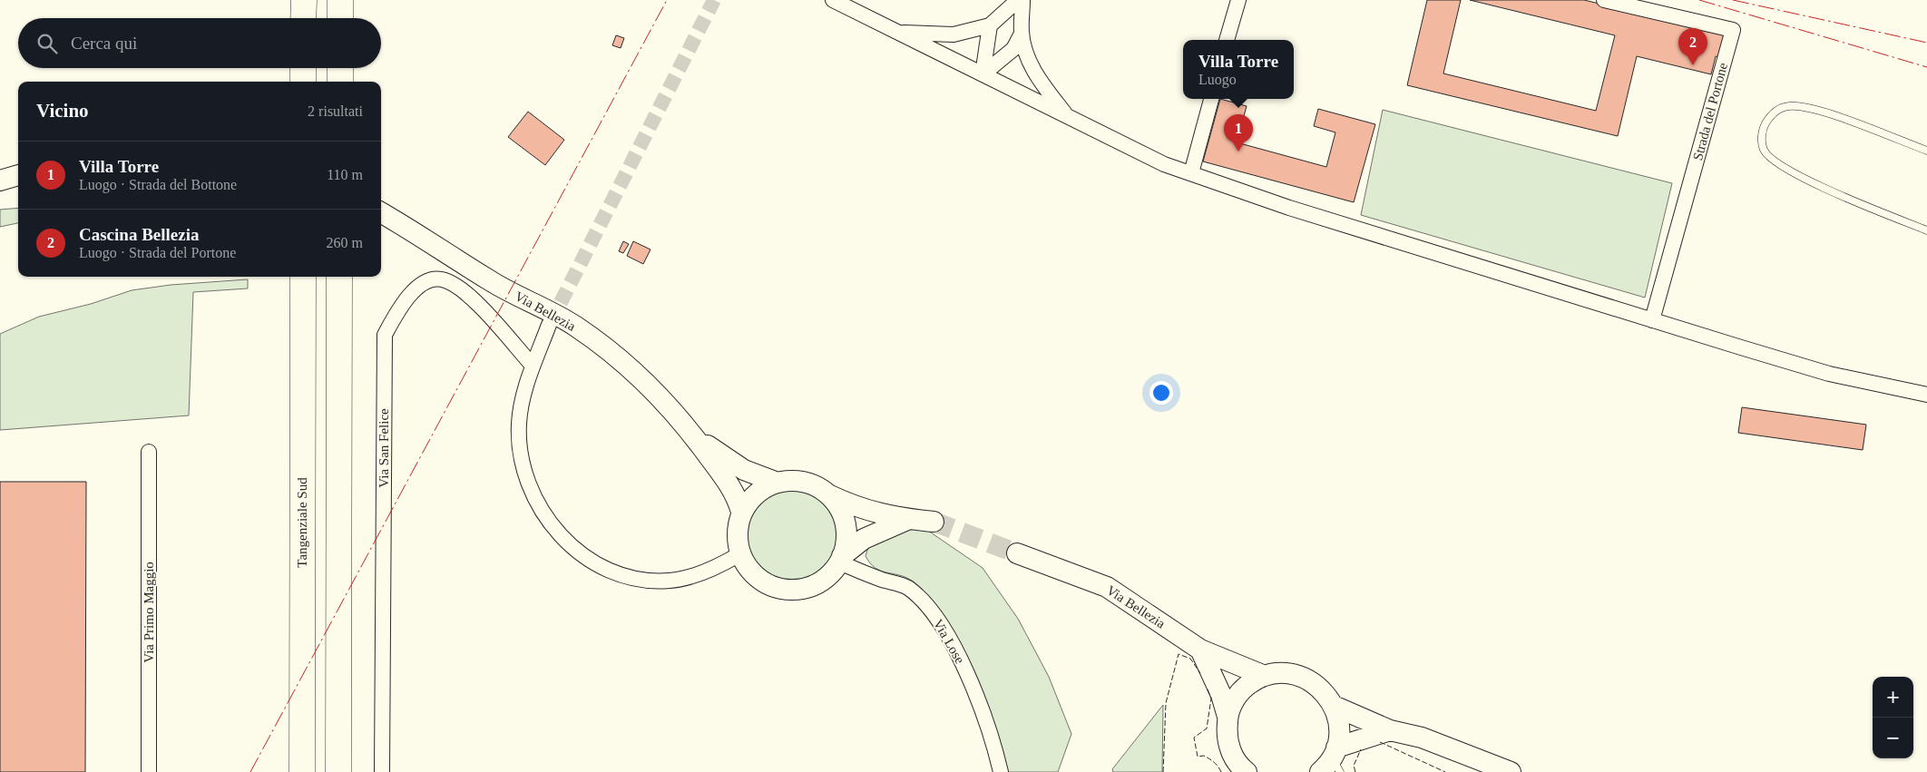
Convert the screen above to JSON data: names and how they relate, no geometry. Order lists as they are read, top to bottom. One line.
{"streets":{"highway":["Tangenziale Sud"],"street":["Strada del Portone","Via Bellezia","Via San Felice","Via Primo Maggio","Via Lose"]},"crossings":[["Via Bellezia","Via Lose"]],"page":{"search":"Cerca qui","pins":["2","1"],"popup":["Villa Torre","Luogo"],"heading":["Vicino","2 risultati"],"list":[{"mark":"1","name":"Villa Torre","note":"Luogo · Strada del Bottone","value":"110 m"},{"mark":"2","name":"Cascina Bellezia","note":"Luogo · Strada del Portone","value":"260 m"}],"map_buttons":["+","−"]}}
